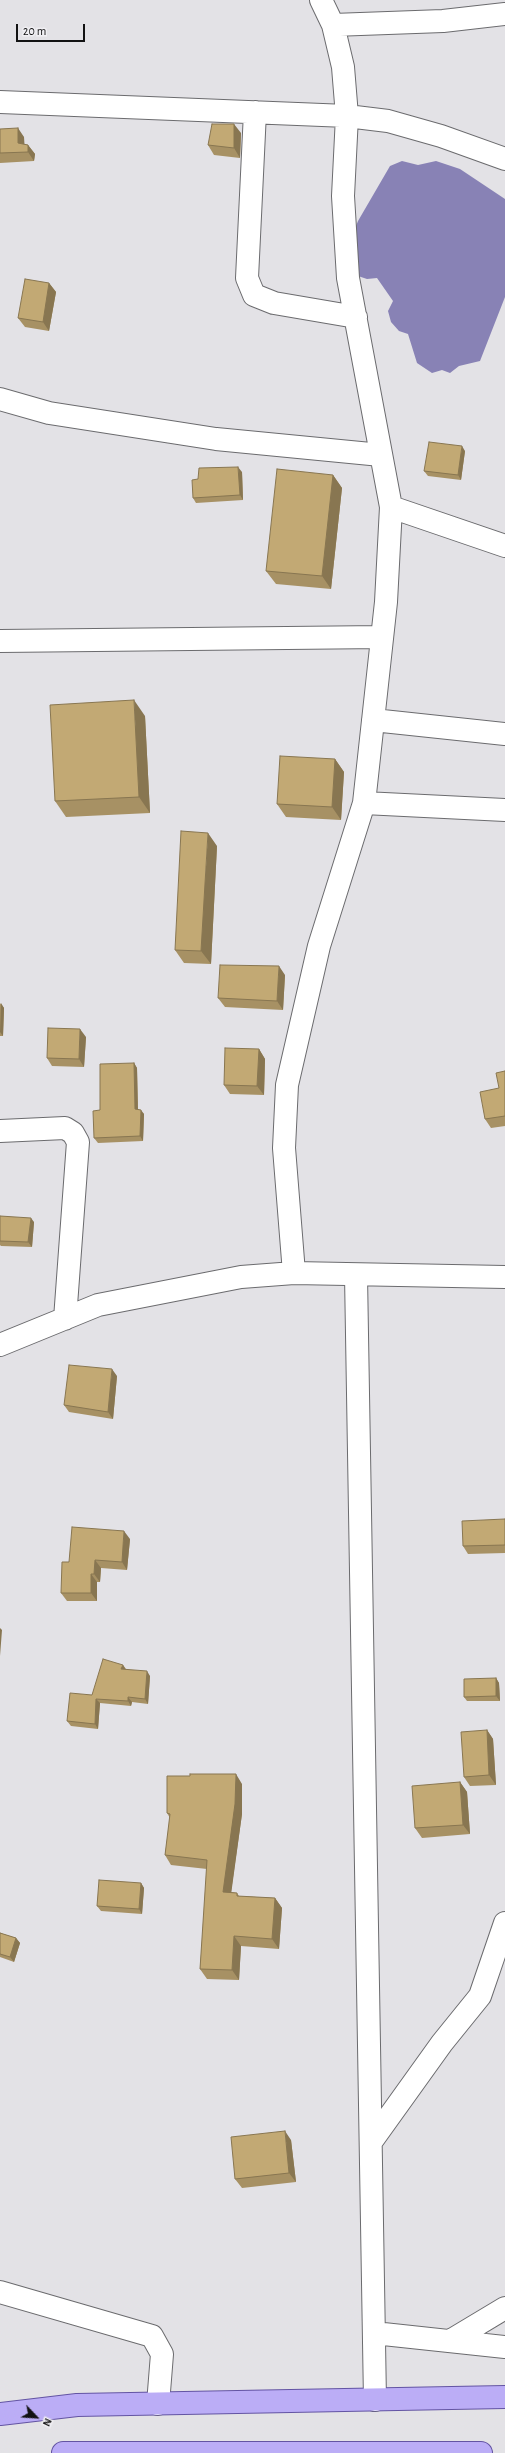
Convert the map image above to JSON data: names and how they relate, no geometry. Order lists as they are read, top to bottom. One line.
{"scale_bar":"20 m","north":"bottom right"}
